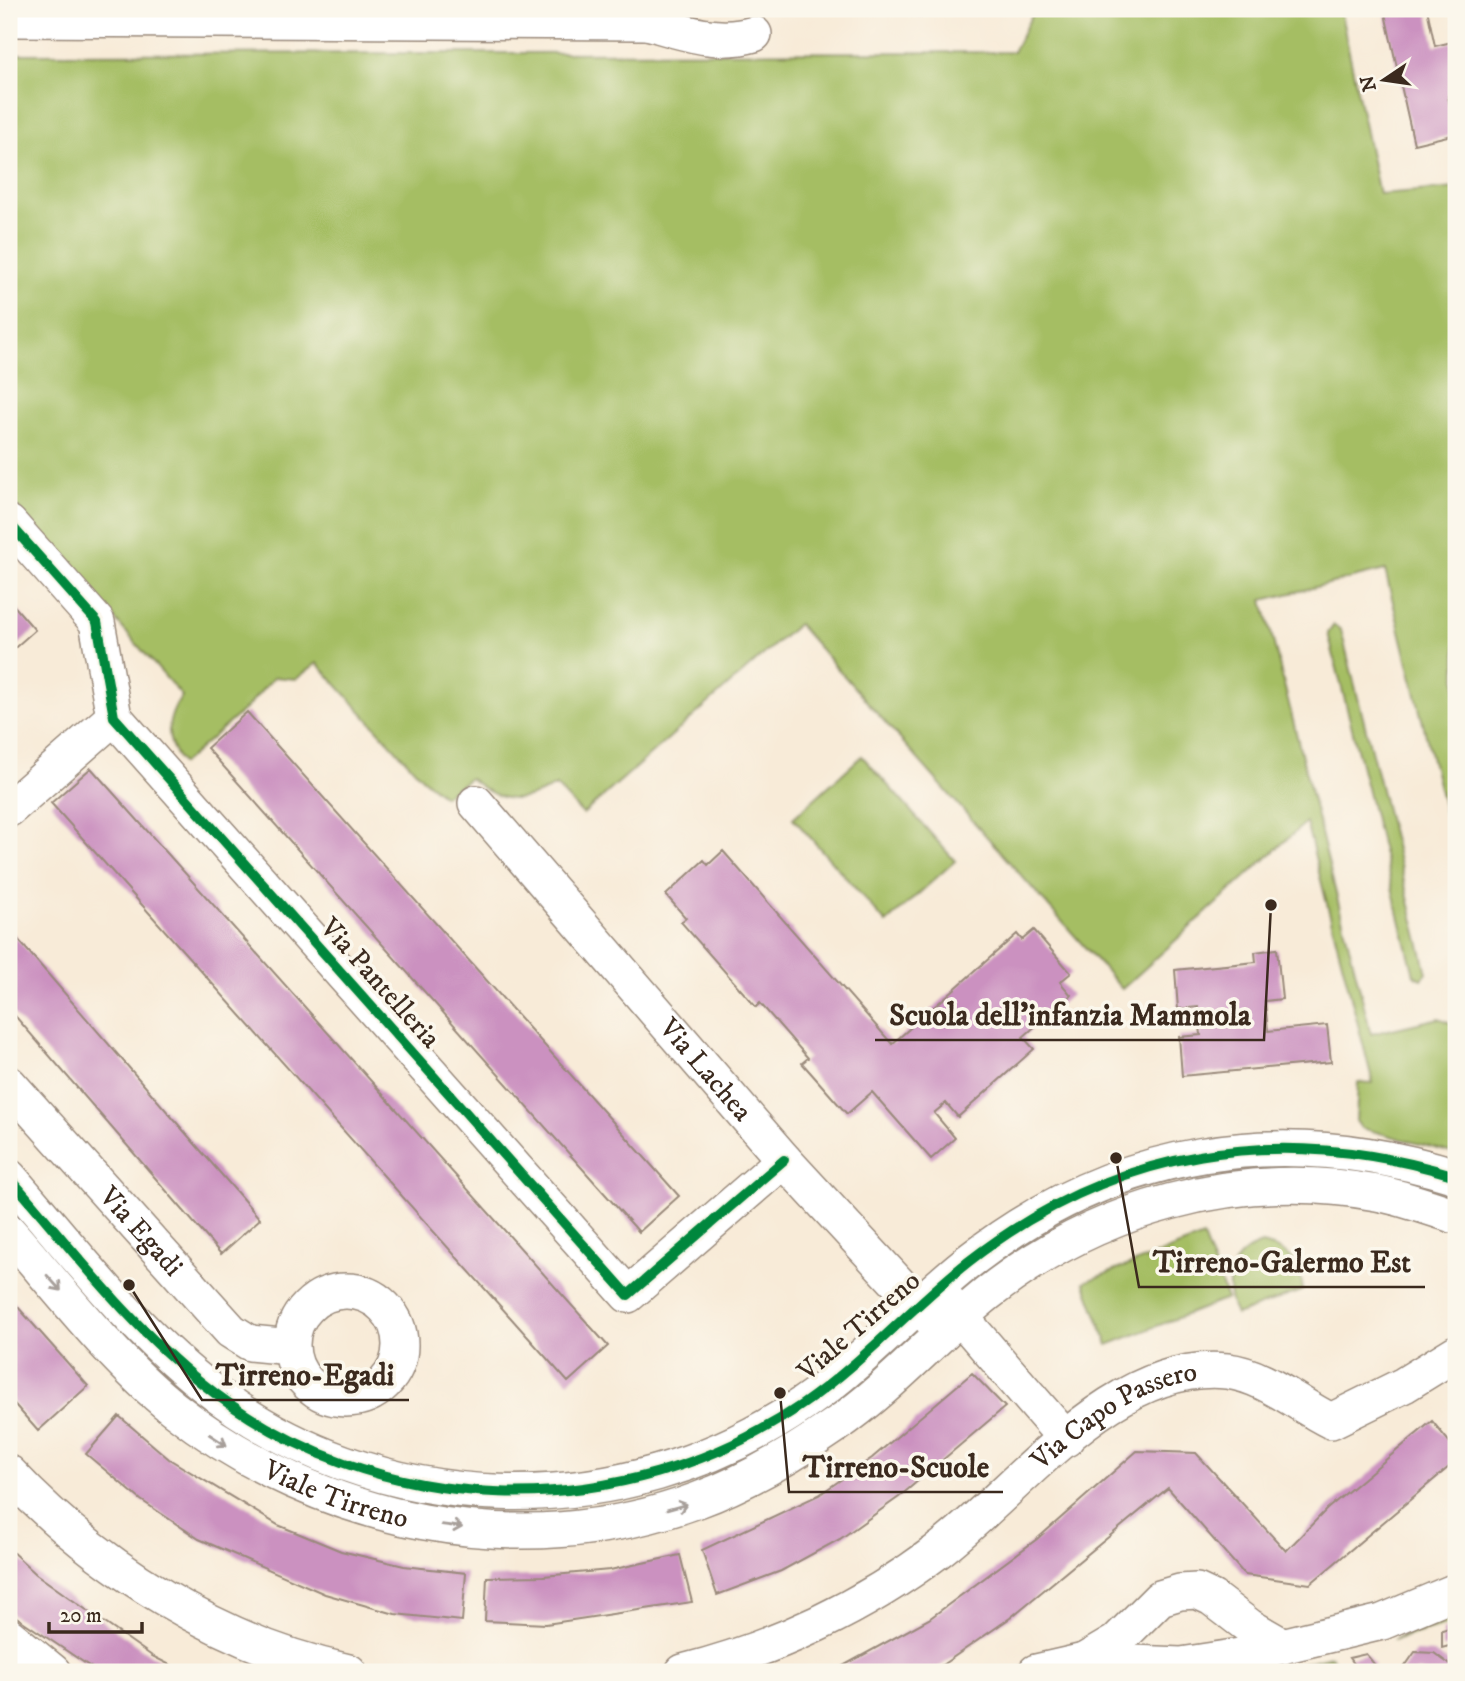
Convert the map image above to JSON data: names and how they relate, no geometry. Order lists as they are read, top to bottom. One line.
{"streets":{"street":["Via Pantelleria","Via Lachea","Via Egadi","Viale Tirreno","Via Capo Passero"]},"crossings":[["Via Pantelleria","Via Lachea"],["Via Lachea","Viale Tirreno"]],"places":["Scuola dell'infanzia Mammola","Tirreno-Galermo Est","Tirreno-Egadi","Tirreno-Scuole"],"scale_bar":"20 m","north":"left"}
